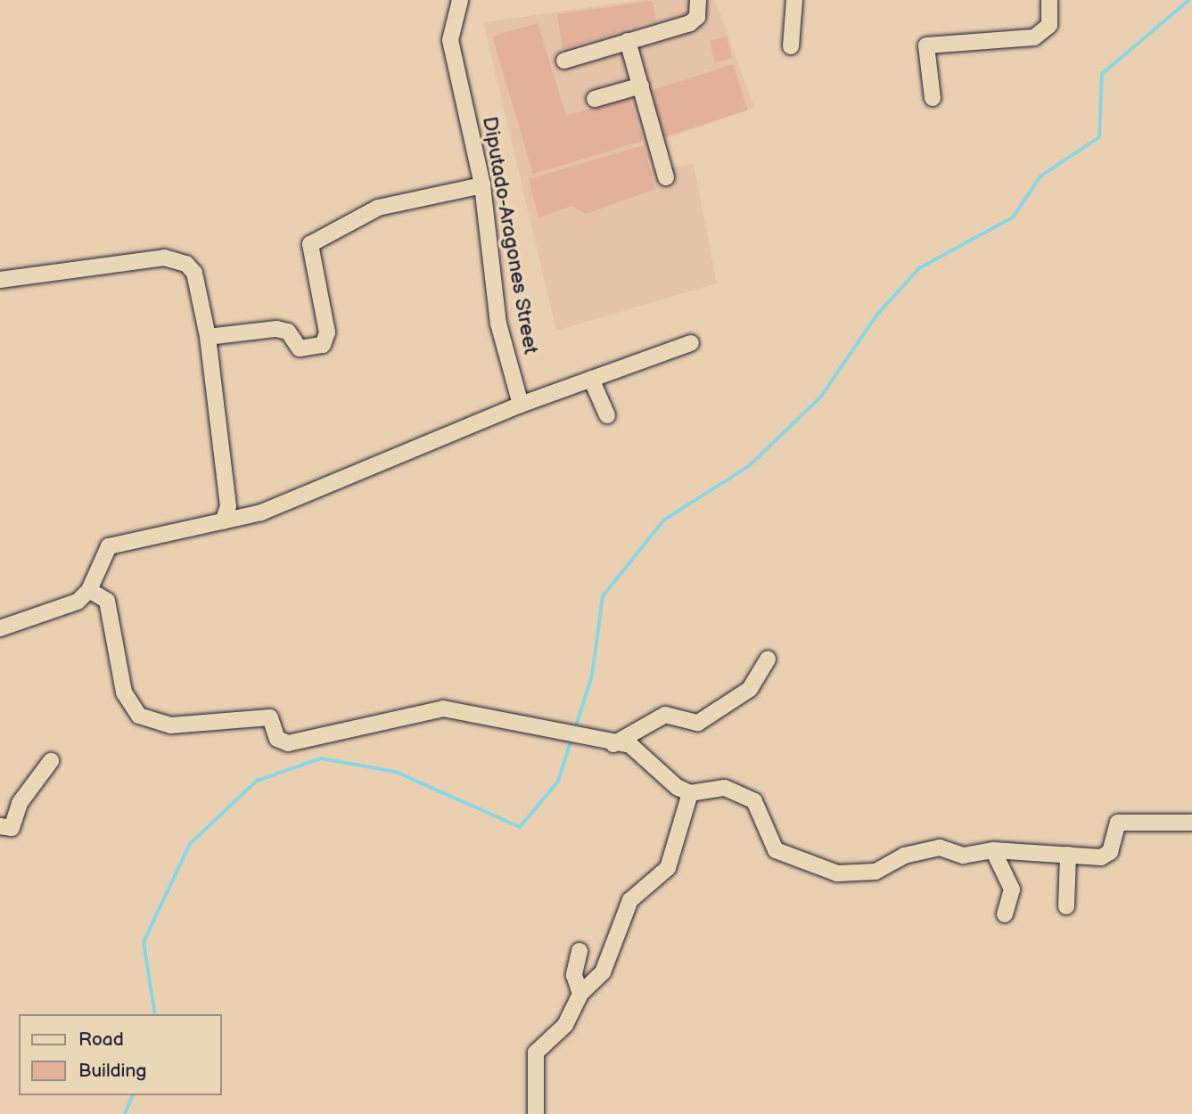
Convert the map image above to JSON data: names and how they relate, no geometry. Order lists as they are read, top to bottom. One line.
{"streets":{"street":["Diputado-Aragones Street"]},"legend":["Road","Building"]}
